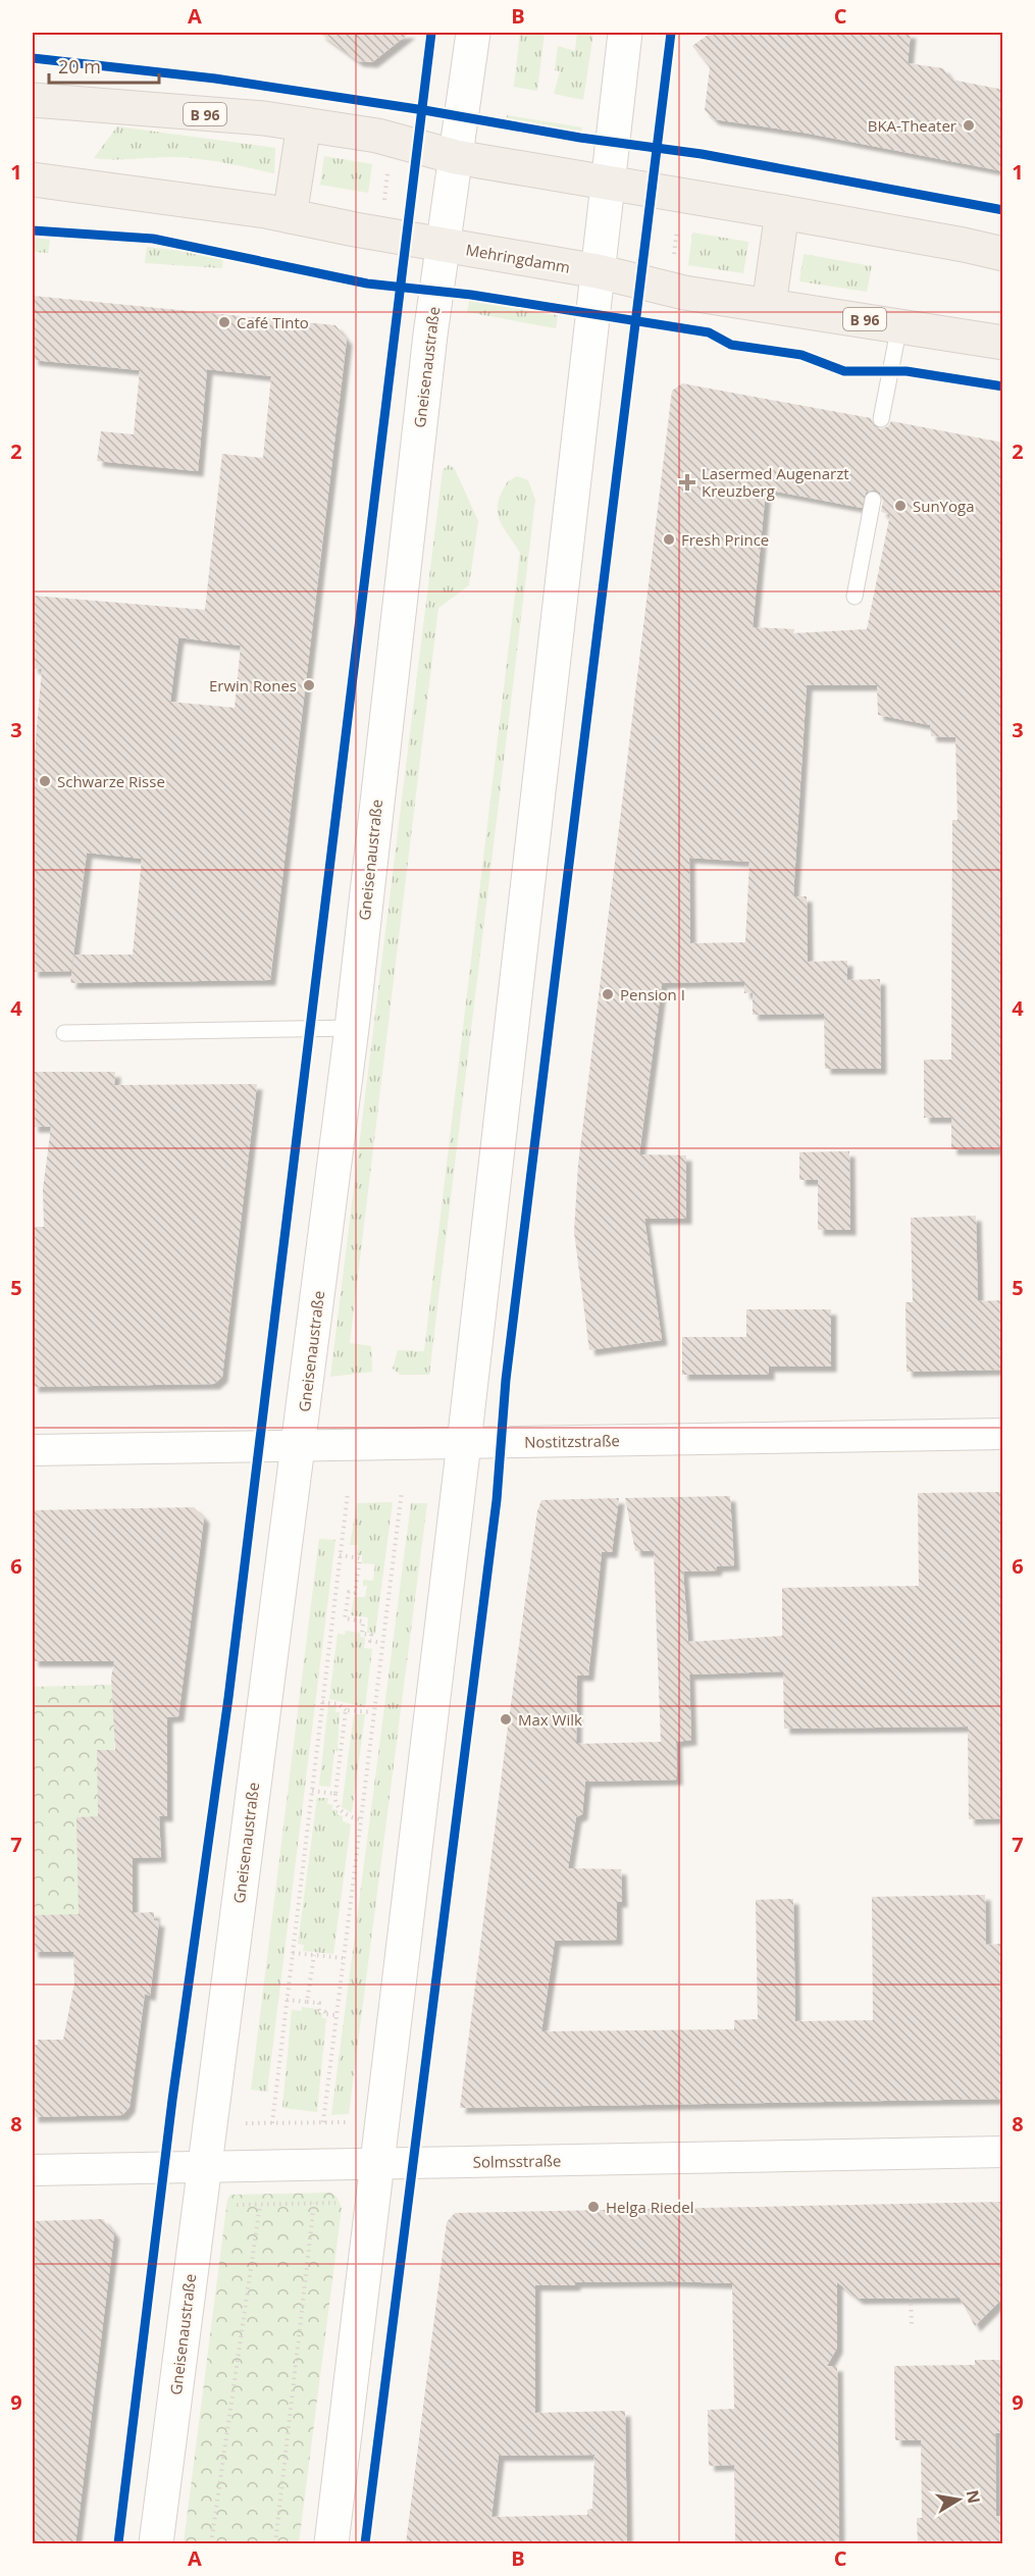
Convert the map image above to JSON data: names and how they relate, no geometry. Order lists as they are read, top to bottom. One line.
{"streets":{"main road":["B 96","Mehringdamm","Gneisenaustraße"],"street":["Nostitzstraße","Solmsstraße"]},"crossings":[["B 96","Gneisenaustraße"],["Mehringdamm","Gneisenaustraße"],["Gneisenaustraße","Nostitzstraße"],["Gneisenaustraße","Solmsstraße"]],"places":{"other":["BKA-Theater","Café Tinto","SunYoga","Fresh Prince","Erwin Rones","Schwarze Risse","Pension I","Max Wilk","Helga Riedel"],"health":["Lasermed Augenarzt Kreuzberg"]},"scale_bar":"20 m","north":"right","grid":{"columns":["A","B","C"],"rows":["1","2","3","4","5","6","7","8","9"]}}
